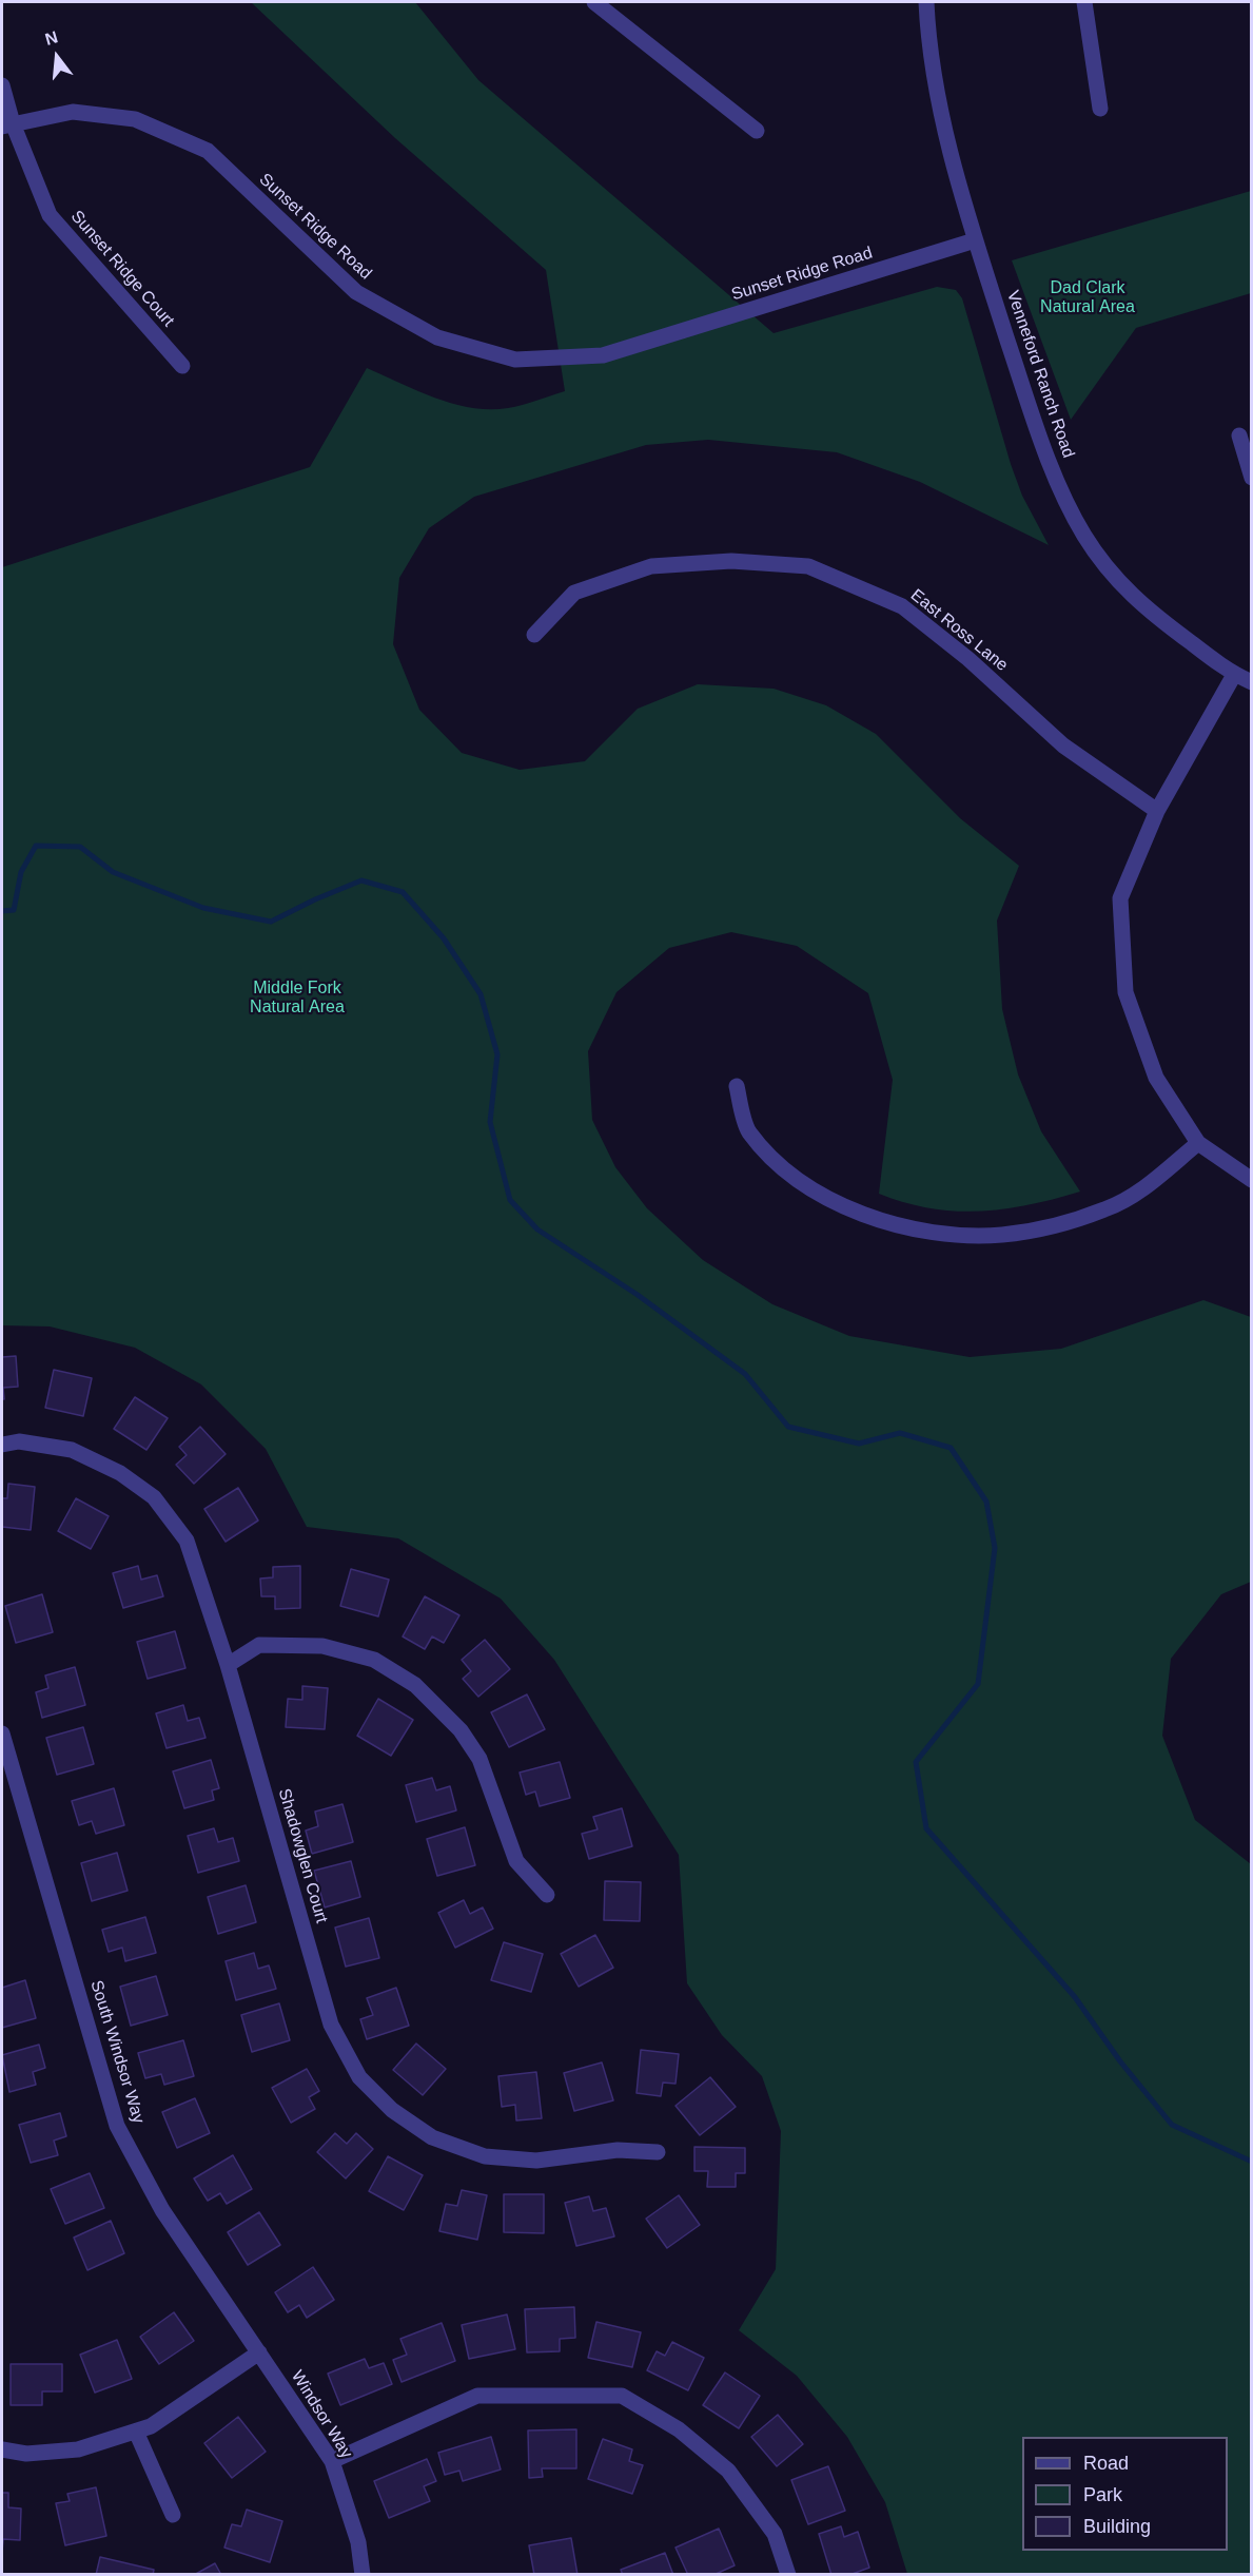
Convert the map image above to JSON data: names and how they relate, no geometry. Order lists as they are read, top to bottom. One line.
{"streets":{"street":["Sunset Ridge Road","Sunset Ridge Court","Venneford Ranch Road","East Ross Lane","Shadowglen Court","South Windsor Way","Windsor Way"]},"crossings":[["Sunset Ridge Road","Sunset Ridge Court"],["Sunset Ridge Road","Venneford Ranch Road"],["South Windsor Way","Windsor Way"]],"parks":["Dad Clark Natural Area","Middle Fork Natural Area"],"legend":["Road","Park","Building"],"north":"top"}
